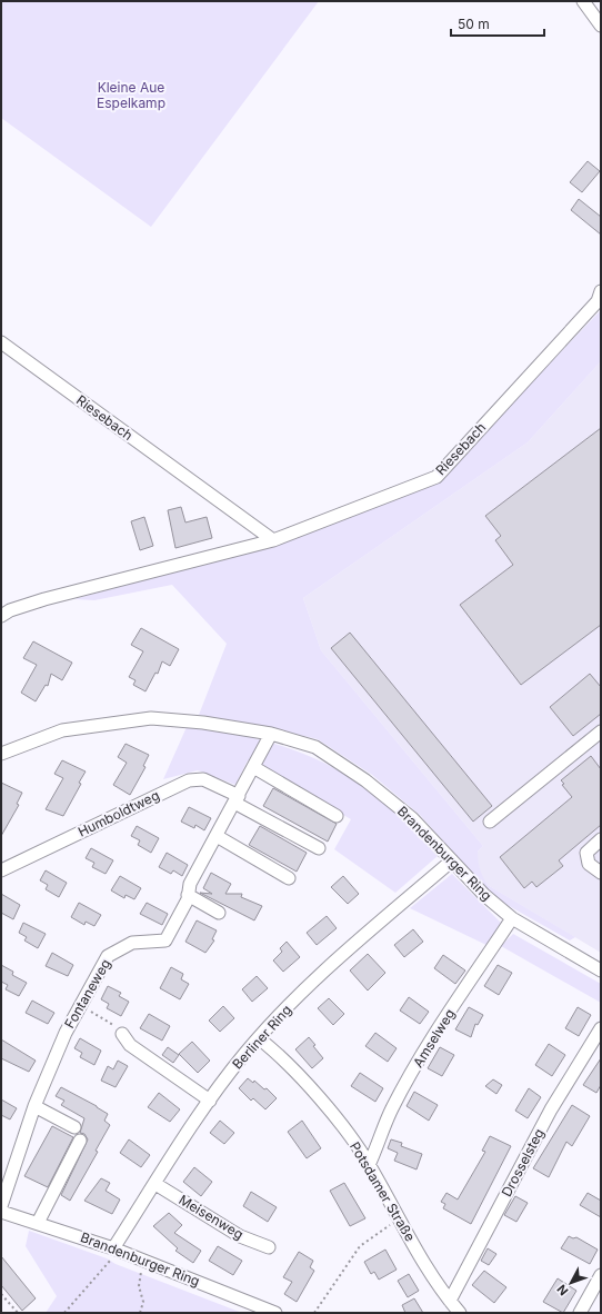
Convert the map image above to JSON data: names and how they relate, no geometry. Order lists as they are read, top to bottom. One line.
{"streets":{"street":["Riesebach","Humboldtweg","Brandenburger Ring","Fontaneweg","Berliner Ring","Amselweg","Drosselsteg","Potsdamer Straße","Meisenweg"]},"crossings":[["Humboldtweg","Fontaneweg"],["Brandenburger Ring","Fontaneweg"],["Brandenburger Ring","Berliner Ring"],["Brandenburger Ring","Amselweg"],["Berliner Ring","Potsdamer Straße"],["Berliner Ring","Meisenweg"],["Amselweg","Potsdamer Straße"],["Drosselsteg","Potsdamer Straße"]],"parks":["Kleine Aue Espelkamp"],"scale_bar":"50 m","north":"bottom left"}
